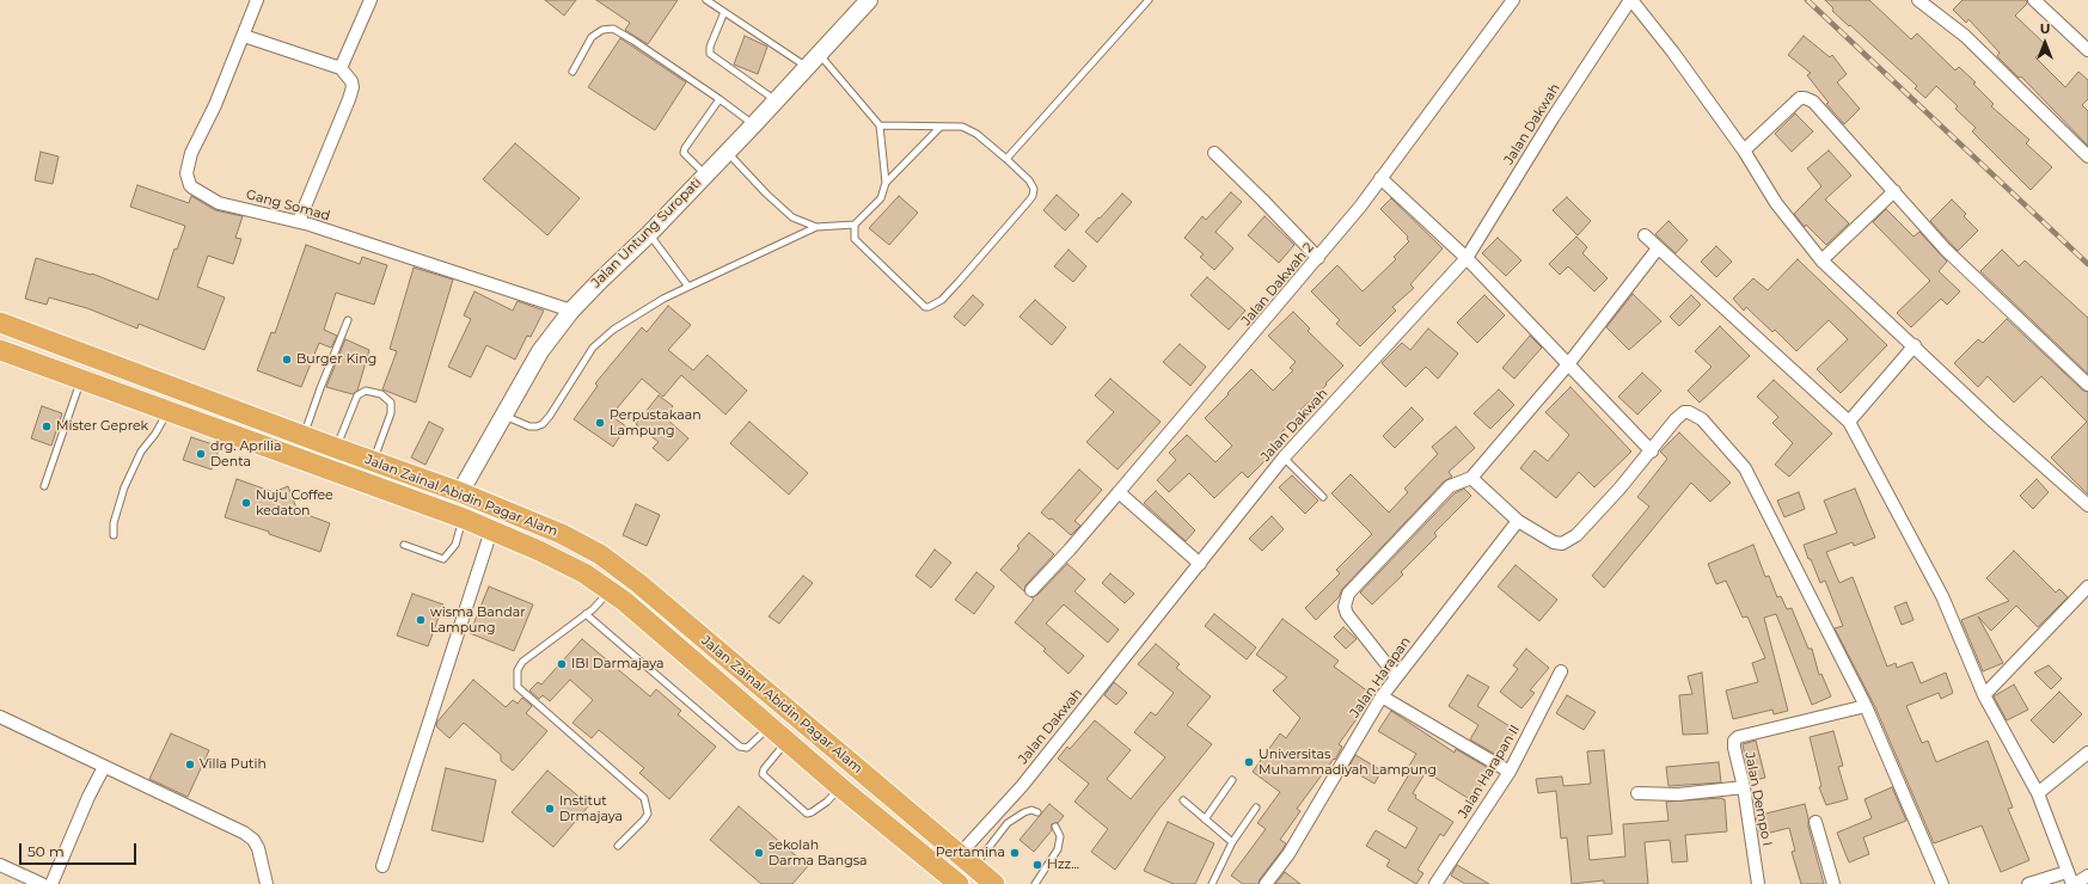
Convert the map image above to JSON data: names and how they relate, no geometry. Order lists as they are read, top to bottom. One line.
{"streets":{"highway":["Jalan Zainal Abidin Pagar Alam"],"main road":["Jalan Untung Suropati"],"street":["Jalan Dakwah","Gang Somad","Jalan Dakwah 2","Jalan Harapan","Jalan Harapan II","Jalan Dempo I"]},"crossings":[["Jalan Dakwah","Jalan Zainal Abidin Pagar Alam"],["Gang Somad","Jalan Untung Suropati"],["Jalan Untung Suropati","Jalan Zainal Abidin Pagar Alam"]],"places":["Burger King","Perpustakaan Lampung","Mister Geprek","drg. Aprilia Denta","Nuju Coffee kedaton","wisma Bandar Lampung","IBI Darmajaya","Universitas Muhammadiyah Lampung","Villa Putih","Institut Drmajaya","sekolah Darma Bangsa","Pertamina","Hzz..."],"scale_bar":"50 m","north":"top"}
